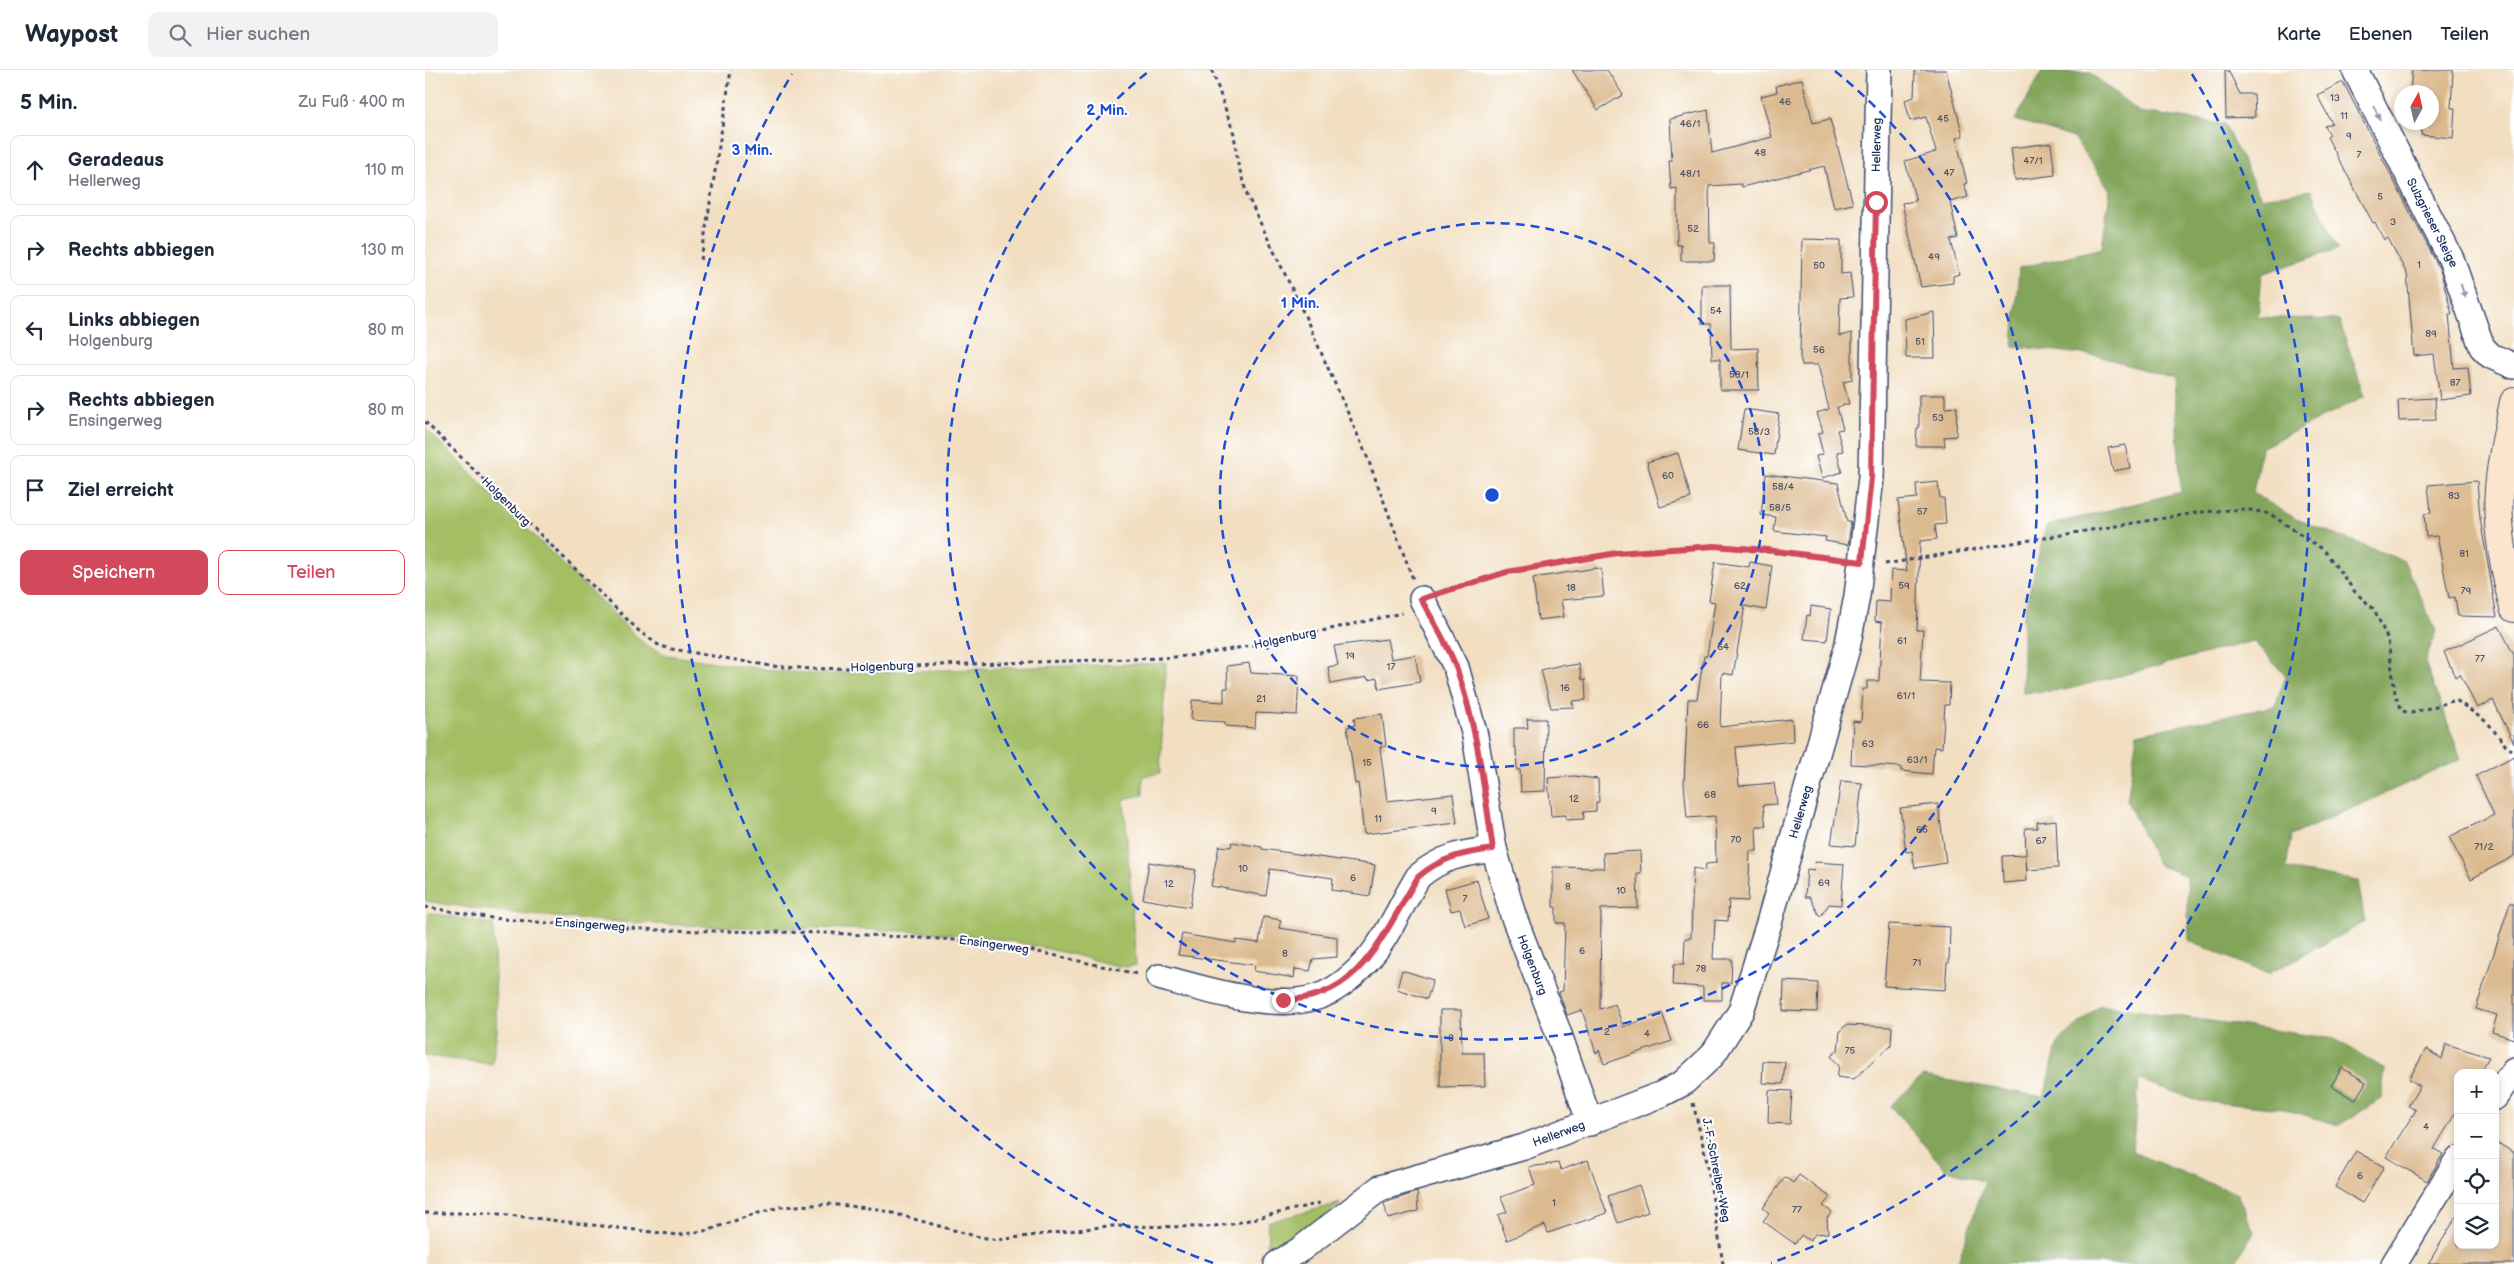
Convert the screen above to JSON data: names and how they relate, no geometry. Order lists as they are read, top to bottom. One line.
{"streets":{"street":["Hellerweg","Sulzgrieser Steige","Holgenburg"],"path":["Ensingerweg","J.-F.-Schreiber-Weg"]},"crossings":[["Hellerweg","Holgenburg"],["Hellerweg","J.-F.-Schreiber-Weg"]],"one_way":["Sulzgrieser Steige"],"house_numbers":["13","46","11","45","46/1","9","48","7","47/1","47","48/1","5","3","52","49","1","50","54","89","51","56","58/1","87","53","58/3","60","58/4","83","58/5","57","81","62","59","18","79","61","64","19","77","17","16","61/1","21","66","63","63/1","15","68","12","9","11","65","70","67","71/2","10","6","69","12","8","10","7","6","8","71","78","2","4","3","75","4","6","1","77"],"north":"top","page":{"header":"Waypost","search":"Hier suchen","nav":["Karte","Ebenen","Teilen"],"heading":["5 Min.","Zu Fuß · 400 m"],"list":[["Geradeaus","Hellerweg","110 m"],["Rechts abbiegen","130 m"],["Links abbiegen","Holgenburg","80 m"],["Rechts abbiegen","Ensingerweg","80 m"],"Ziel erreicht"],"buttons":["Speichern","Teilen"],"map_buttons":["+","−"]},"rings":["2 Min.","3 Min.","1 Min."]}
